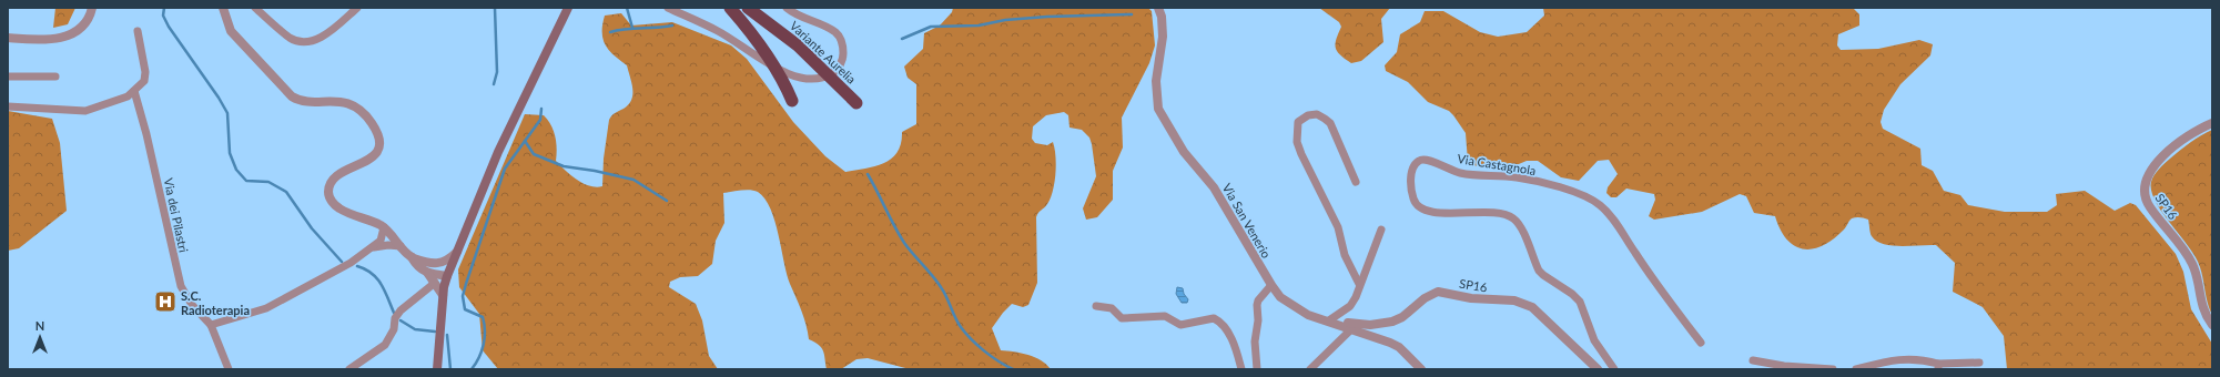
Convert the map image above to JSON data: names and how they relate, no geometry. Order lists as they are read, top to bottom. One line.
{"streets":{"highway":["Variante Aurelia"],"street":["Via Castagnola","SP16","Via dei Pilastri","Via San Venerio"]},"crossings":[["SP16","Via San Venerio"]],"places":{"hospital":["S.C. Radioterapia"]},"north":"top"}
